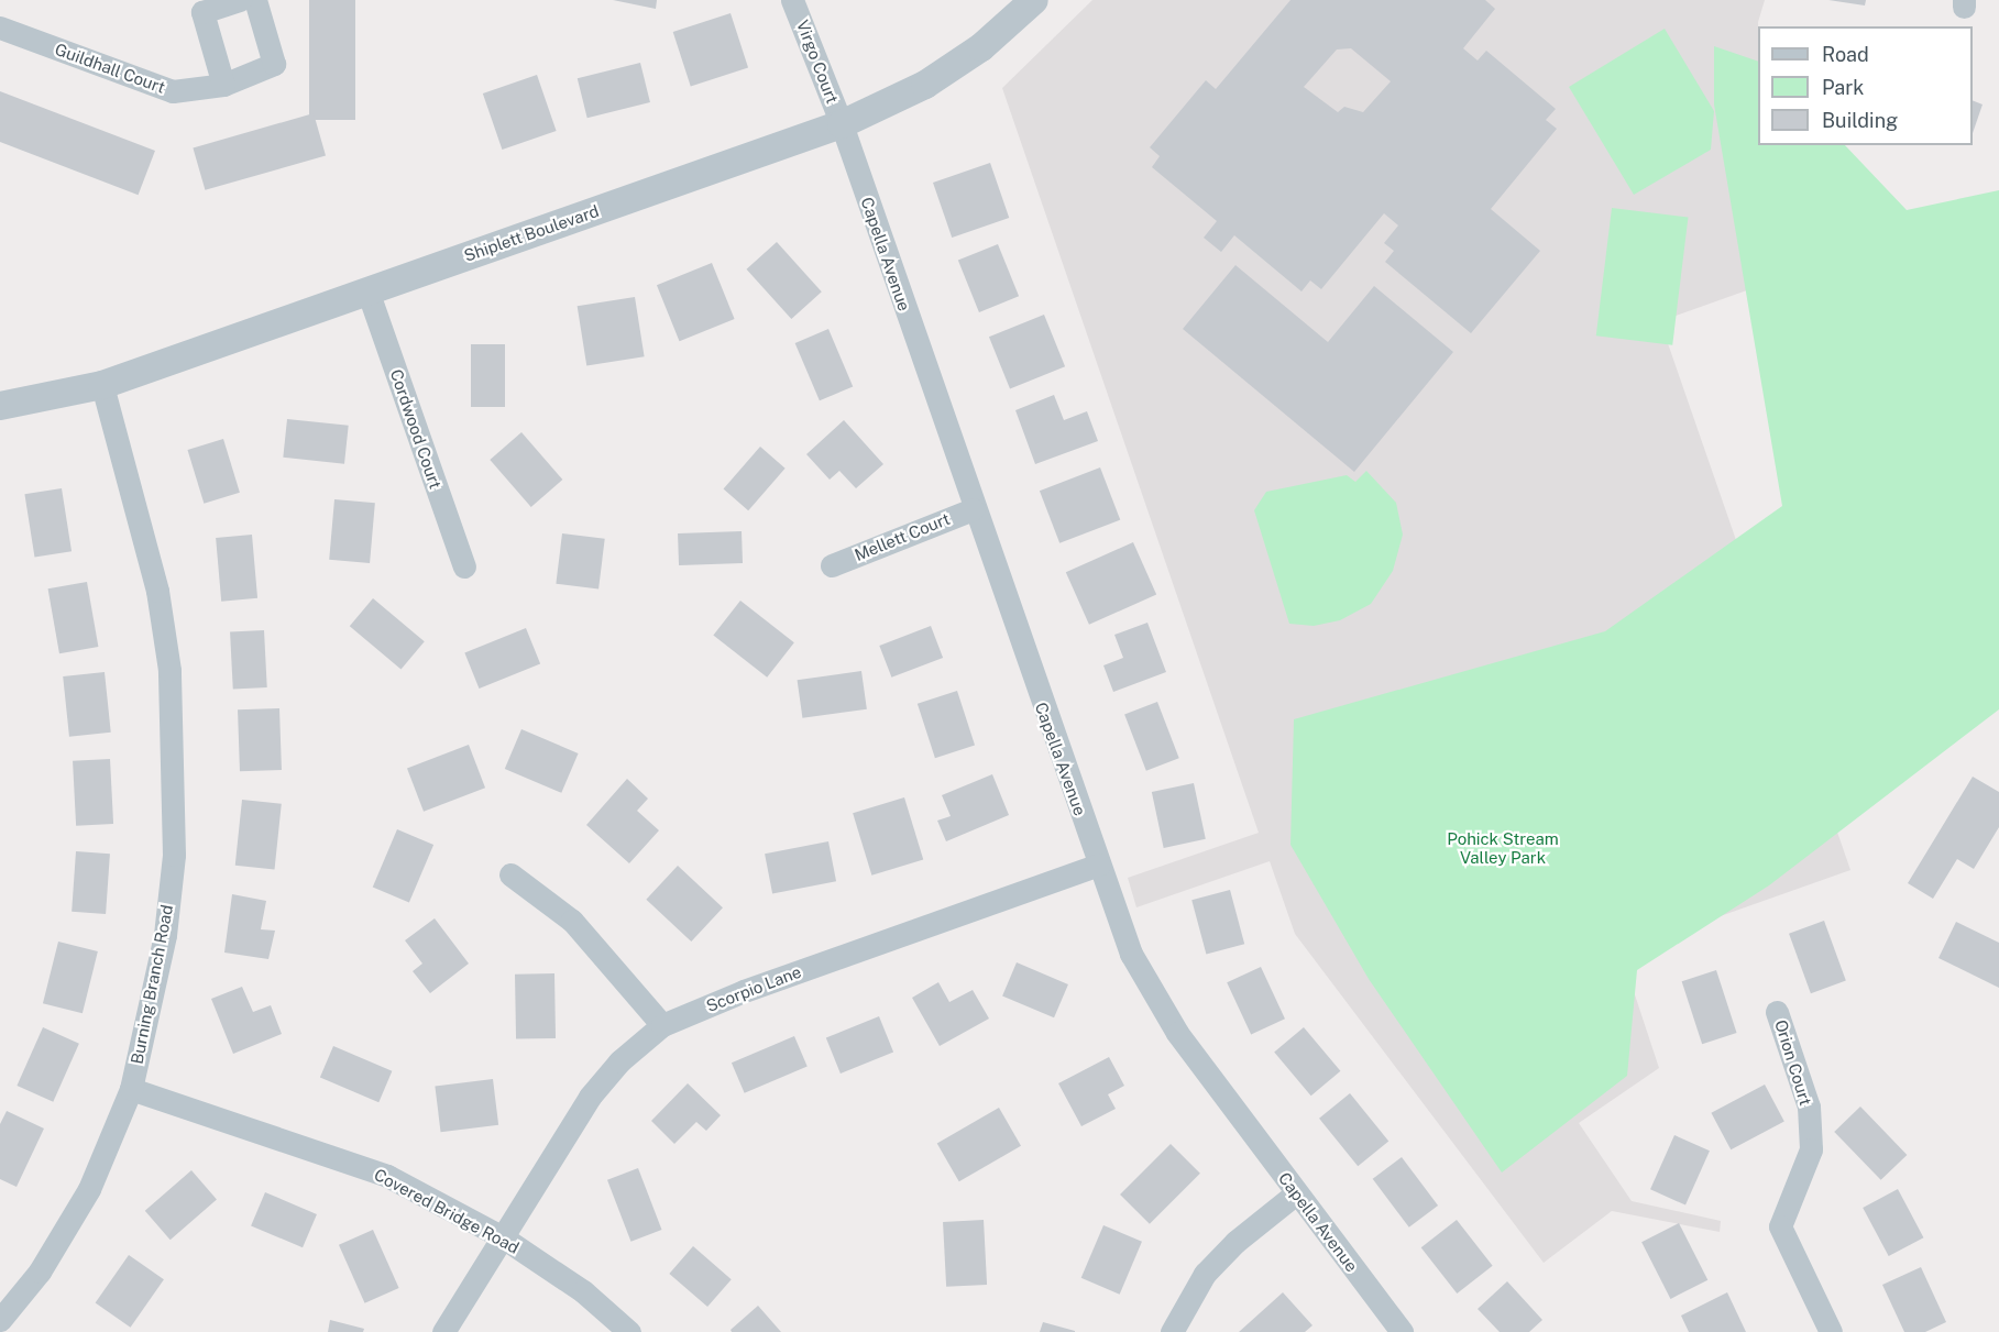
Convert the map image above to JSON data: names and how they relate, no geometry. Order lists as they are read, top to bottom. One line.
{"streets":{"street":["Virgo Court","Guildhall Court","Shiplett Boulevard","Capella Avenue","Cordwood Court","Mellett Court","Burning Branch Road","Scorpio Lane","Orion Court","Covered Bridge Road"]},"crossings":[["Virgo Court","Shiplett Boulevard"],["Virgo Court","Capella Avenue"],["Shiplett Boulevard","Capella Avenue"],["Shiplett Boulevard","Cordwood Court"],["Shiplett Boulevard","Burning Branch Road"],["Capella Avenue","Mellett Court"],["Capella Avenue","Scorpio Lane"],["Burning Branch Road","Covered Bridge Road"],["Scorpio Lane","Covered Bridge Road"]],"parks":["Pohick Stream Valley Park"],"legend":["Road","Park","Building"]}
